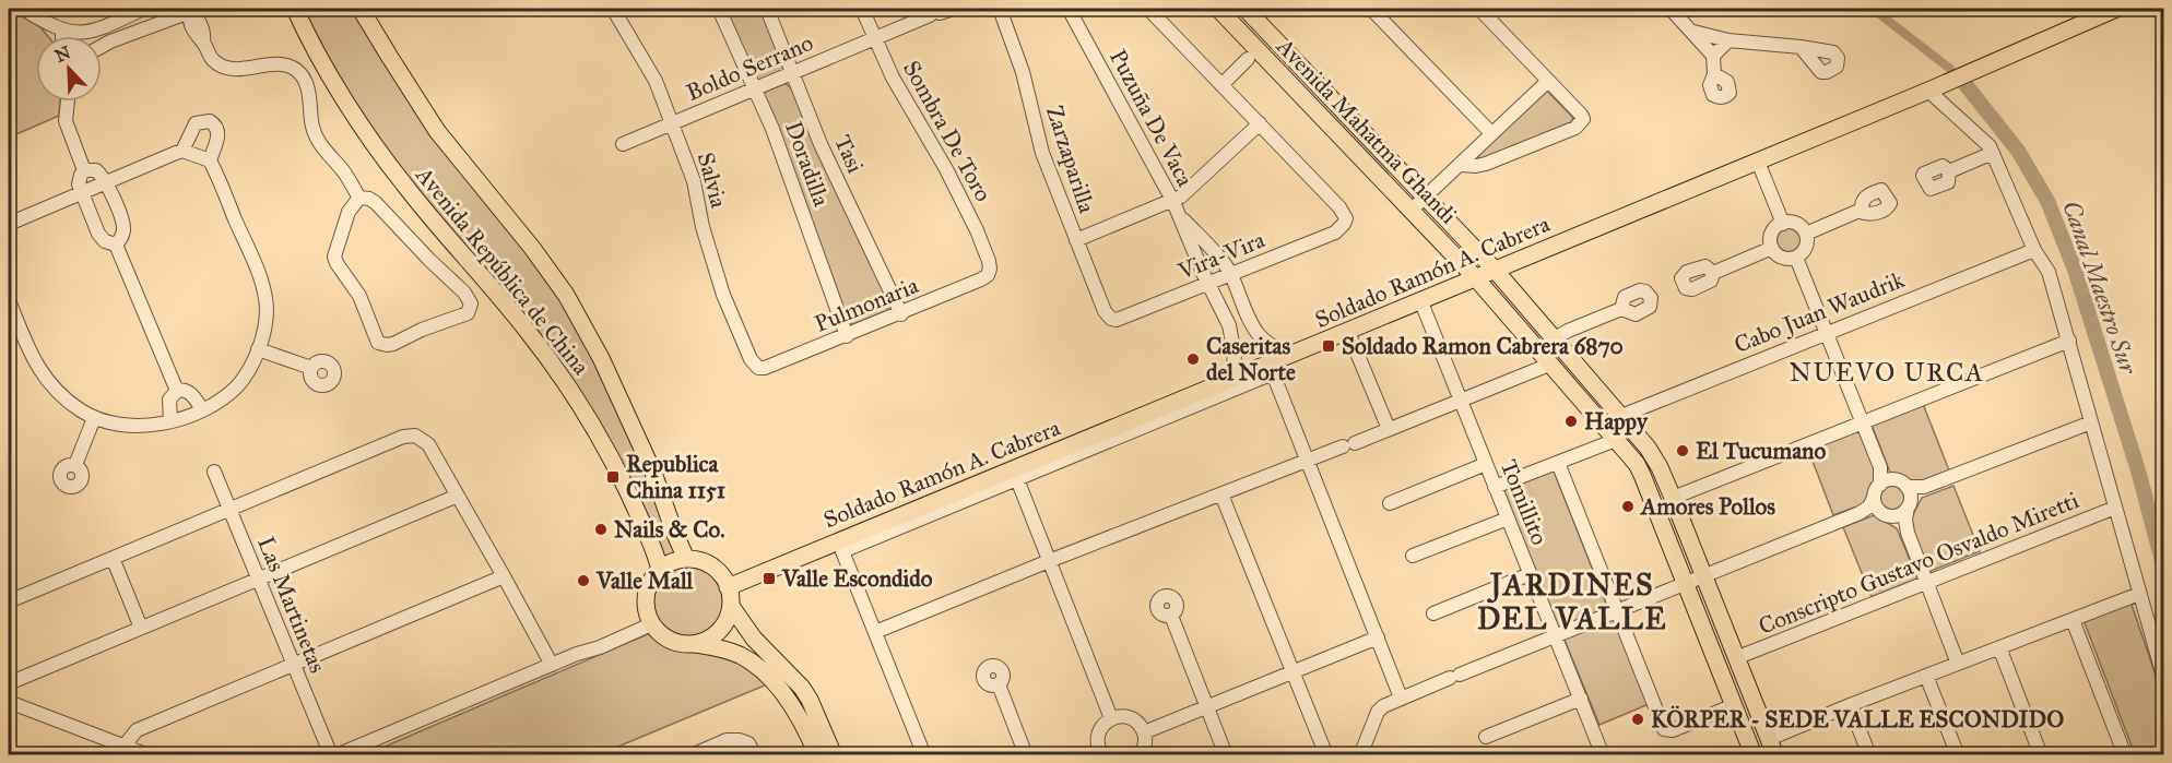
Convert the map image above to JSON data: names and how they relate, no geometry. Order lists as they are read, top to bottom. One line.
{"streets":{"main road":["Avenida Mahatma Ghandi","Avenida República de China","Soldado Ramón A. Cabrera"],"street":["Boldo Serrano","Puzuña De Vaca","Sombra De Toro","Tasi","Zarzaparilla","Doradilla","Salvia","Vira-Vira","Pulmonaria","Cabo Juan Waudrik","Tomillito","Conscripto Gustavo Osvaldo Miretti","Las Martinetas"]},"crossings":[["Boldo Serrano","Sombra De Toro"],["Boldo Serrano","Tasi"],["Boldo Serrano","Doradilla"],["Boldo Serrano","Salvia"],["Sombra De Toro","Pulmonaria"],["Avenida Mahatma Ghandi","Soldado Ramón A. Cabrera"],["Avenida Mahatma Ghandi","Cabo Juan Waudrik"],["Avenida Mahatma Ghandi","Conscripto Gustavo Osvaldo Miretti"],["Tasi","Pulmonaria"],["Zarzaparilla","Vira-Vira"],["Doradilla","Pulmonaria"],["Salvia","Pulmonaria"],["Avenida República de China","Soldado Ramón A. Cabrera"],["Soldado Ramón A. Cabrera","Tomillito"]],"districts":["NUEVO URCA","JARDINES DEL VALLE"],"water":["Canal Maestro Sur"],"places":{"transit":["Soldado Ramon Cabrera 6870","Republica China 1151","Valle Escondido"],"other":["Caseritas del Norte","Happy","El Tucumano","Amores Pollos","Nails & Co.","Valle Mall","KÖRPER - SEDE VALLE ESCONDIDO"]},"north":"top left"}
